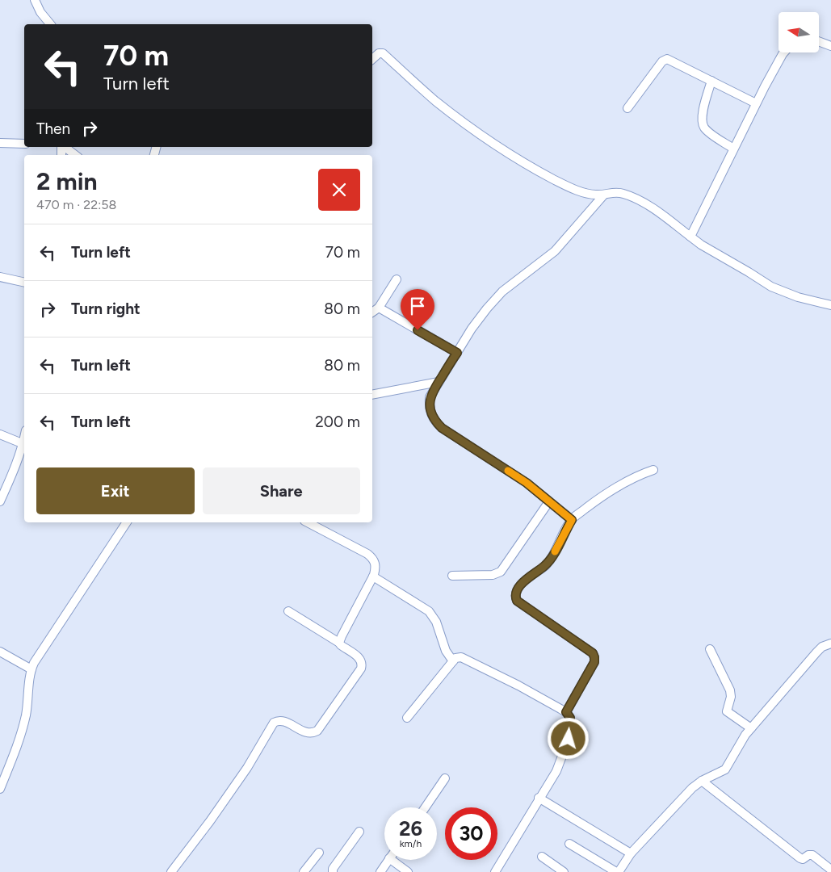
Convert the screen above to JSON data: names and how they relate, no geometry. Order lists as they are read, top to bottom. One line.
{"north":"left","page":{"turn":["70 m","Turn left"],"then":"Then","heading":["2 min","470 m · 22:58"],"list":[{"name":"Turn left","value":"70 m"},{"name":"Turn right","value":"80 m"},{"name":"Turn left","value":"80 m"},{"name":"Turn left","value":"200 m"}],"buttons":["Exit","Share"],"speed":"26 km/h","limit":"30"}}
